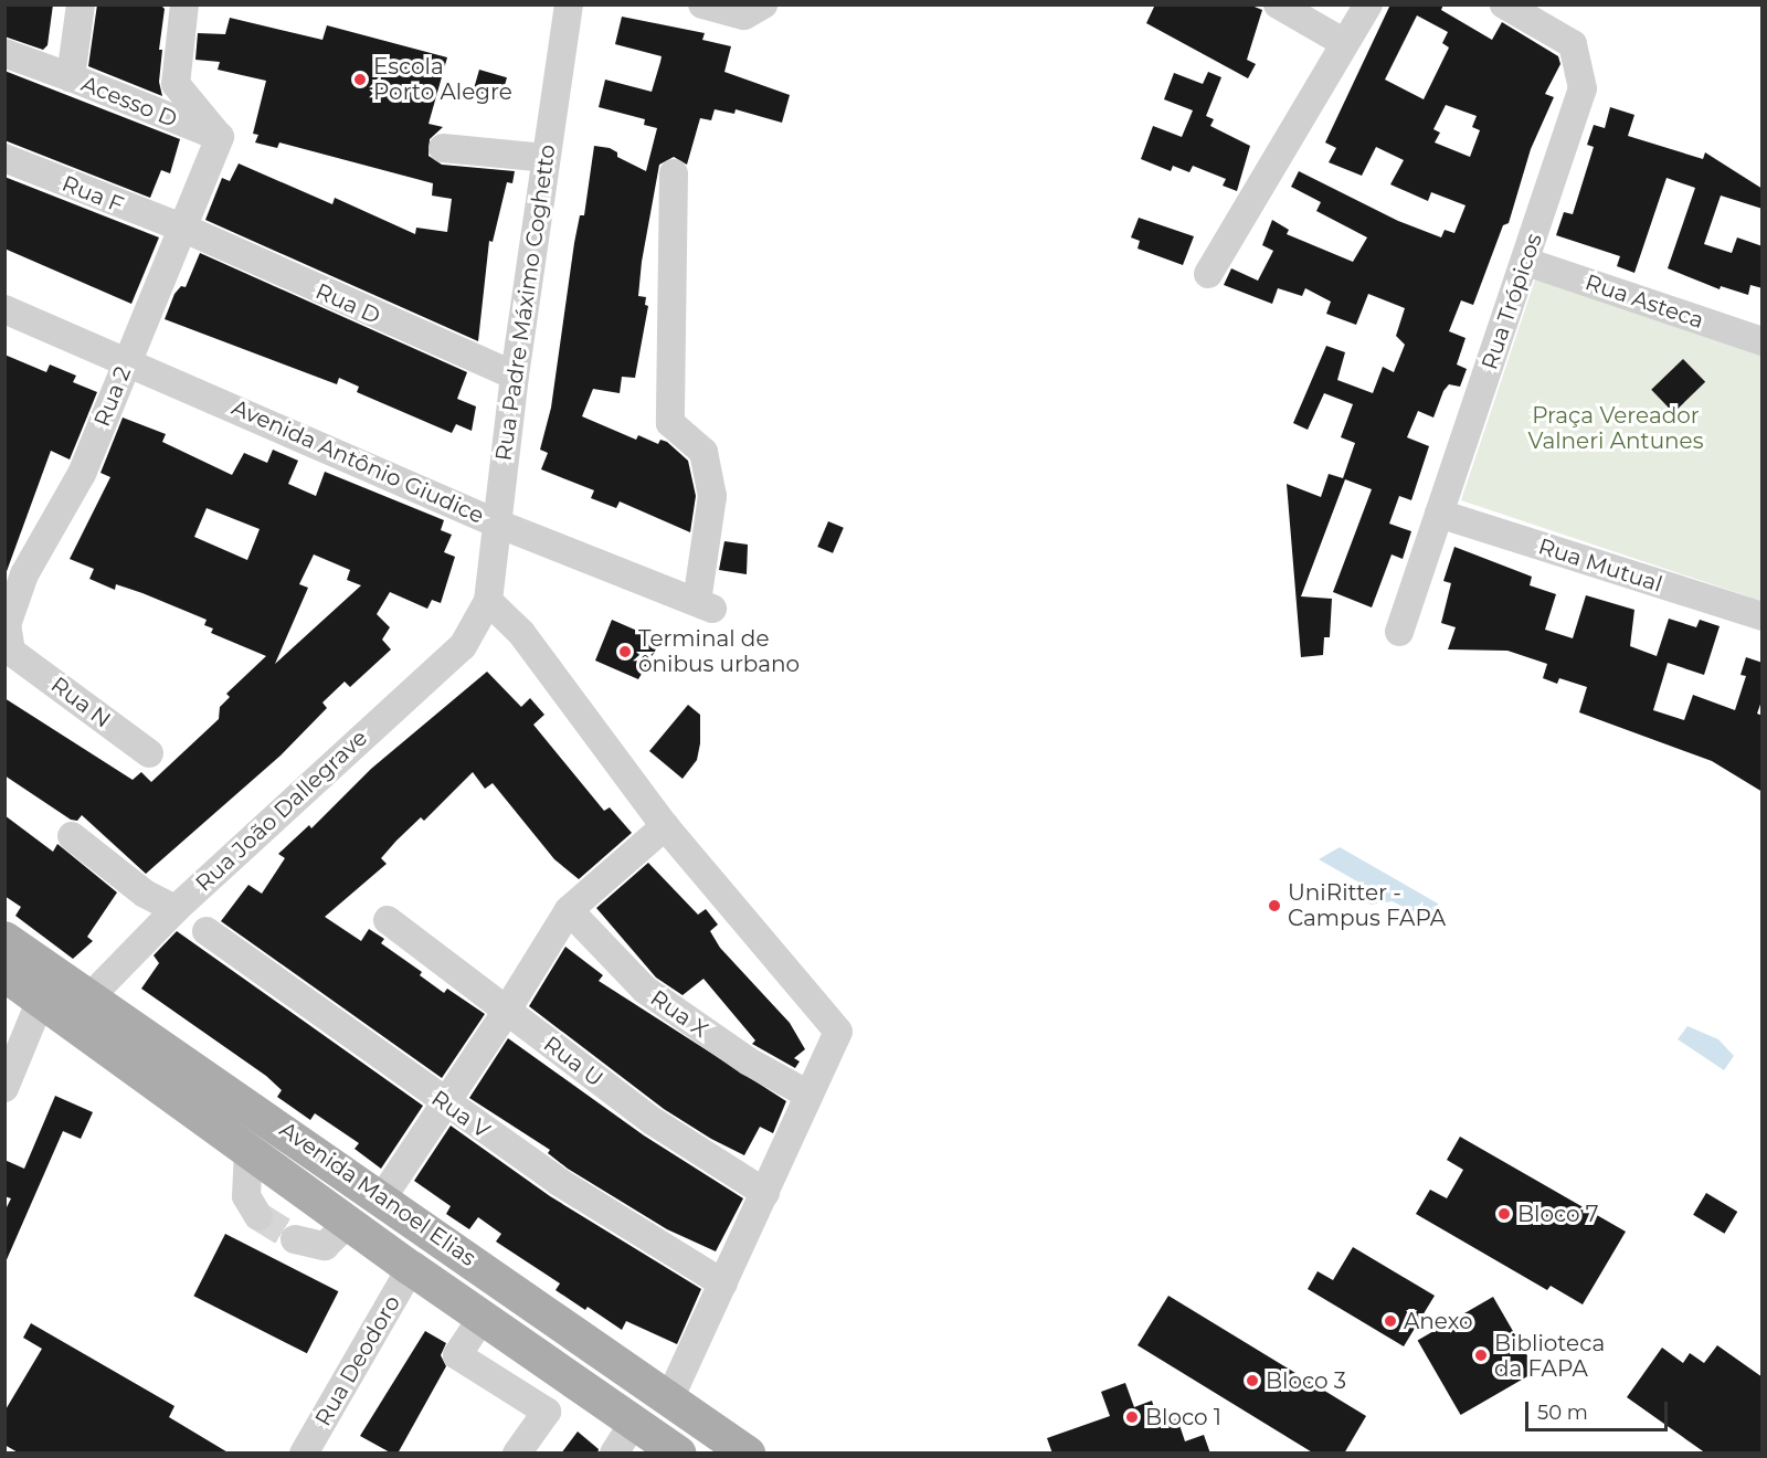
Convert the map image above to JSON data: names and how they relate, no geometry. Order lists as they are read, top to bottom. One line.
{"streets":{"main road":["Avenida Manoel Elias"],"street":["Acesso D","Rua F","Rua Trópicos","Rua Asteca","Rua Padre Máximo Coghetto","Rua D","Rua 2","Avenida Antônio Giudice","Rua Mutual","Rua N","Rua João Dallegrave","Rua X","Rua U","Rua V","Rua Deodoro"]},"crossings":[["Acesso D","Rua 2"],["Rua F","Rua D"],["Rua F","Rua 2"],["Rua Trópicos","Rua Asteca"],["Rua Trópicos","Rua Mutual"],["Rua Padre Máximo Coghetto","Rua D"],["Rua Padre Máximo Coghetto","Avenida Antônio Giudice"],["Rua Padre Máximo Coghetto","Rua João Dallegrave"],["Rua D","Rua 2"],["Rua 2","Avenida Antônio Giudice"],["Rua 2","Rua N"],["Rua João Dallegrave","Avenida Manoel Elias"],["Avenida Manoel Elias","Rua Deodoro"]],"parks":["Praça Vereador Valneri Antunes"],"places":["Escola Porto Alegre","Terminal de ônibus urbano","UniRitter - Campus FAPA","Bloco 7","Anexo","Biblioteca da FAPA","Bloco 3","Bloco 1"],"scale_bar":"50 m"}
